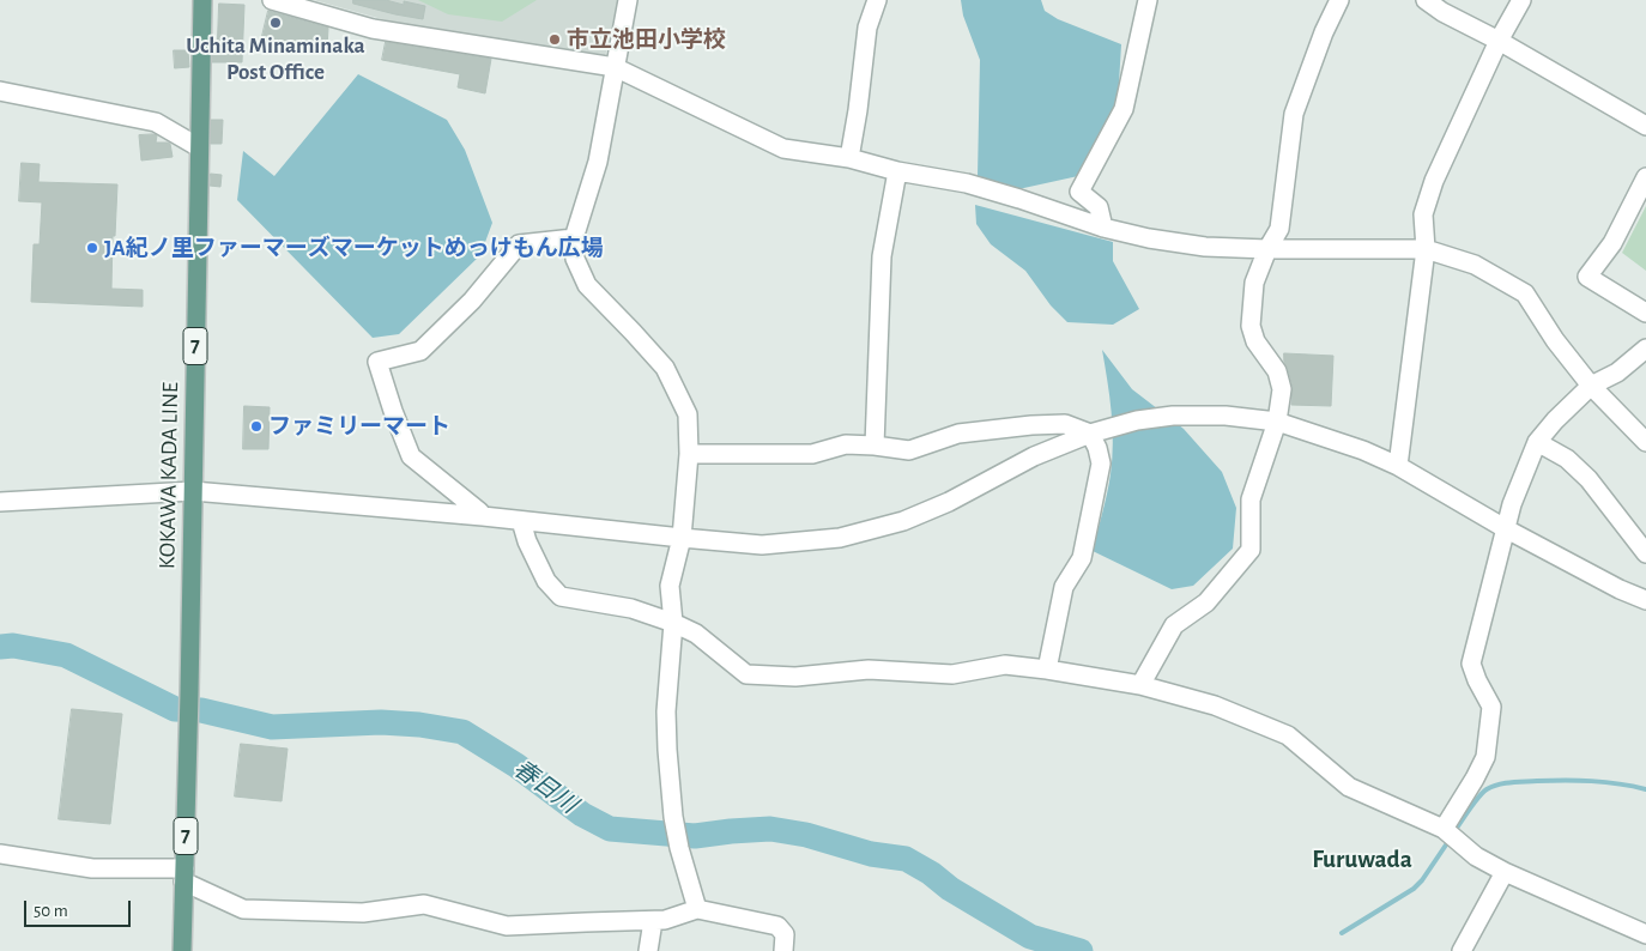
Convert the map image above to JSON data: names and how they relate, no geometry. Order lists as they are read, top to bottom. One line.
{"streets":{"main road":["7","KOKAWA KADA LINE"]},"districts":["Furuwada"],"water":["春日川"],"places":["Uchita Minaminaka Post Office","市立池田小学校","JA紀ノ里ファーマーズマーケットめっけもん広場","ファミリーマート"],"scale_bar":"50 m"}
